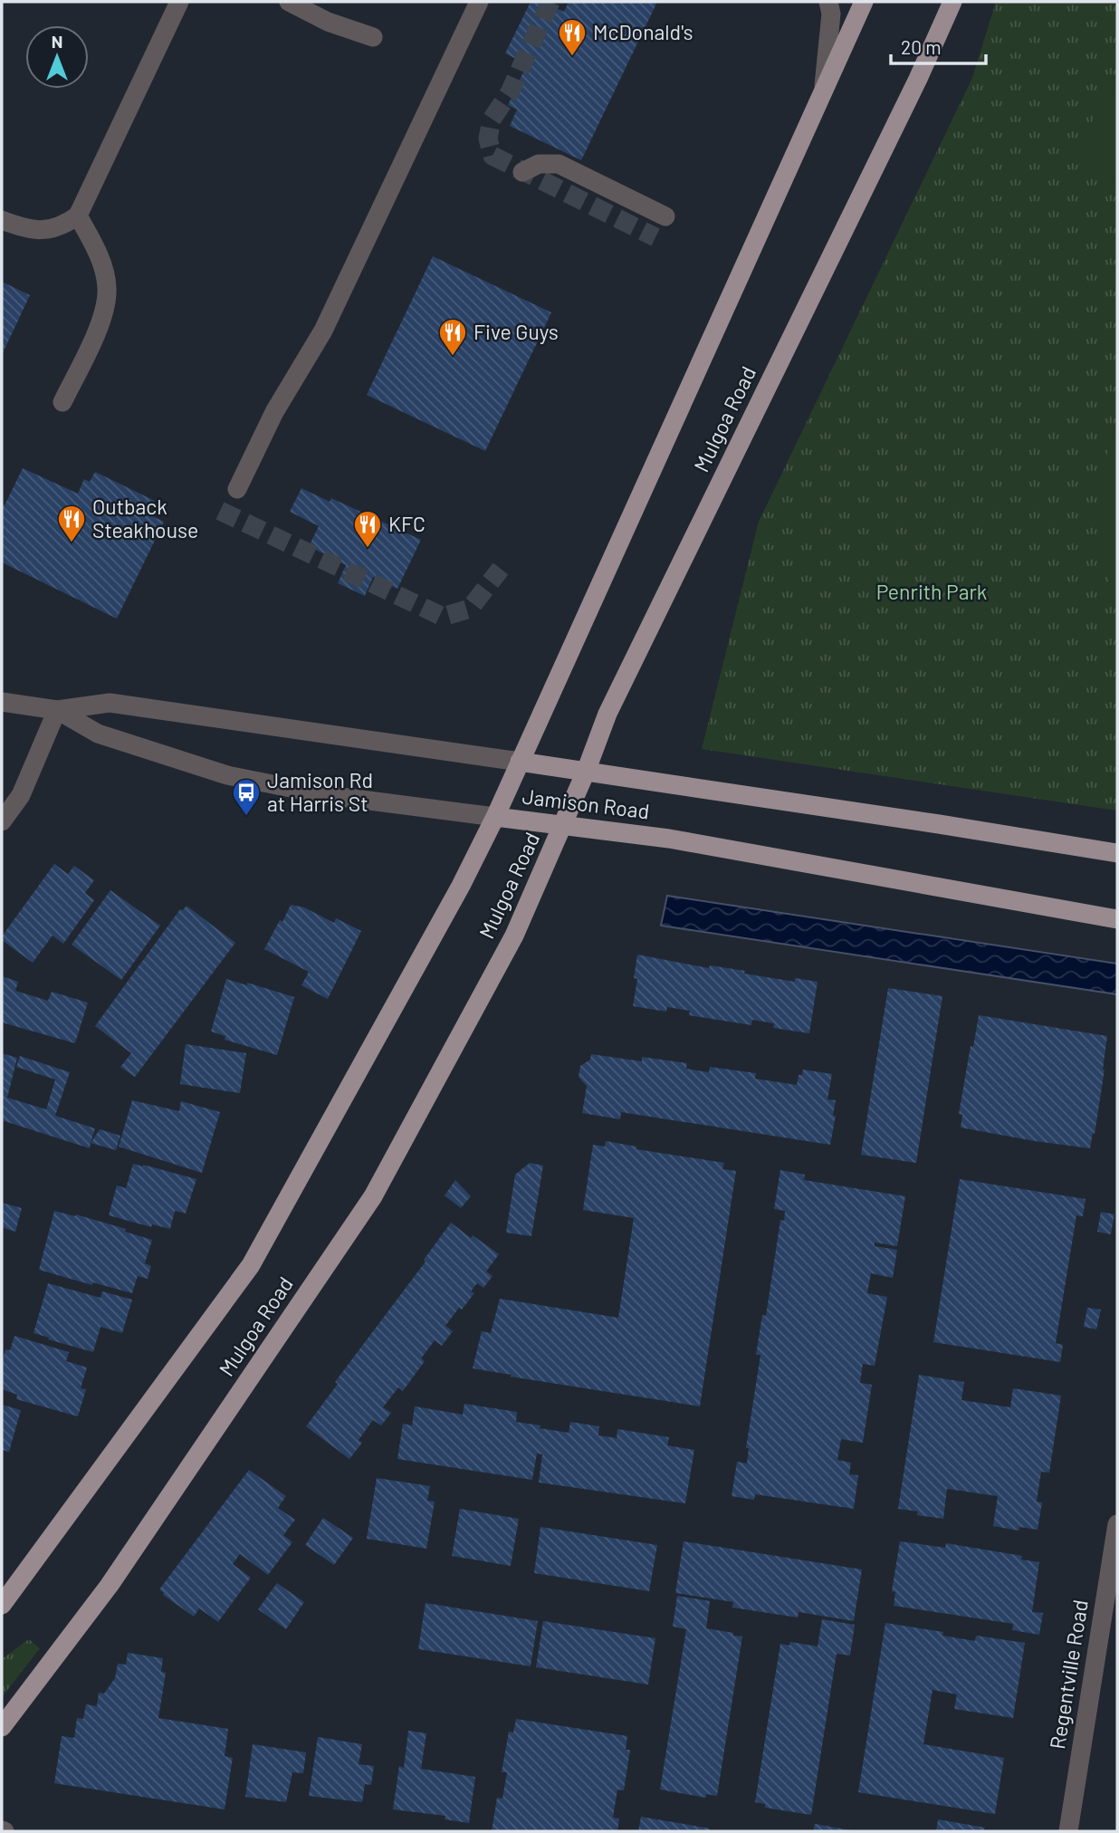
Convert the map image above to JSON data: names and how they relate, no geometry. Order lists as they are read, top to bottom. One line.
{"streets":{"main road":["Mulgoa Road","Jamison Road"],"street":["Regentville Road"]},"crossings":[["Mulgoa Road","Jamison Road"]],"parks":["Penrith Park"],"places":{"restaurant":["McDonald's","Five Guys","Outback Steakhouse","KFC"],"bus stop":["Jamison Rd at Harris St"]},"scale_bar":"20 m","north":"top"}
